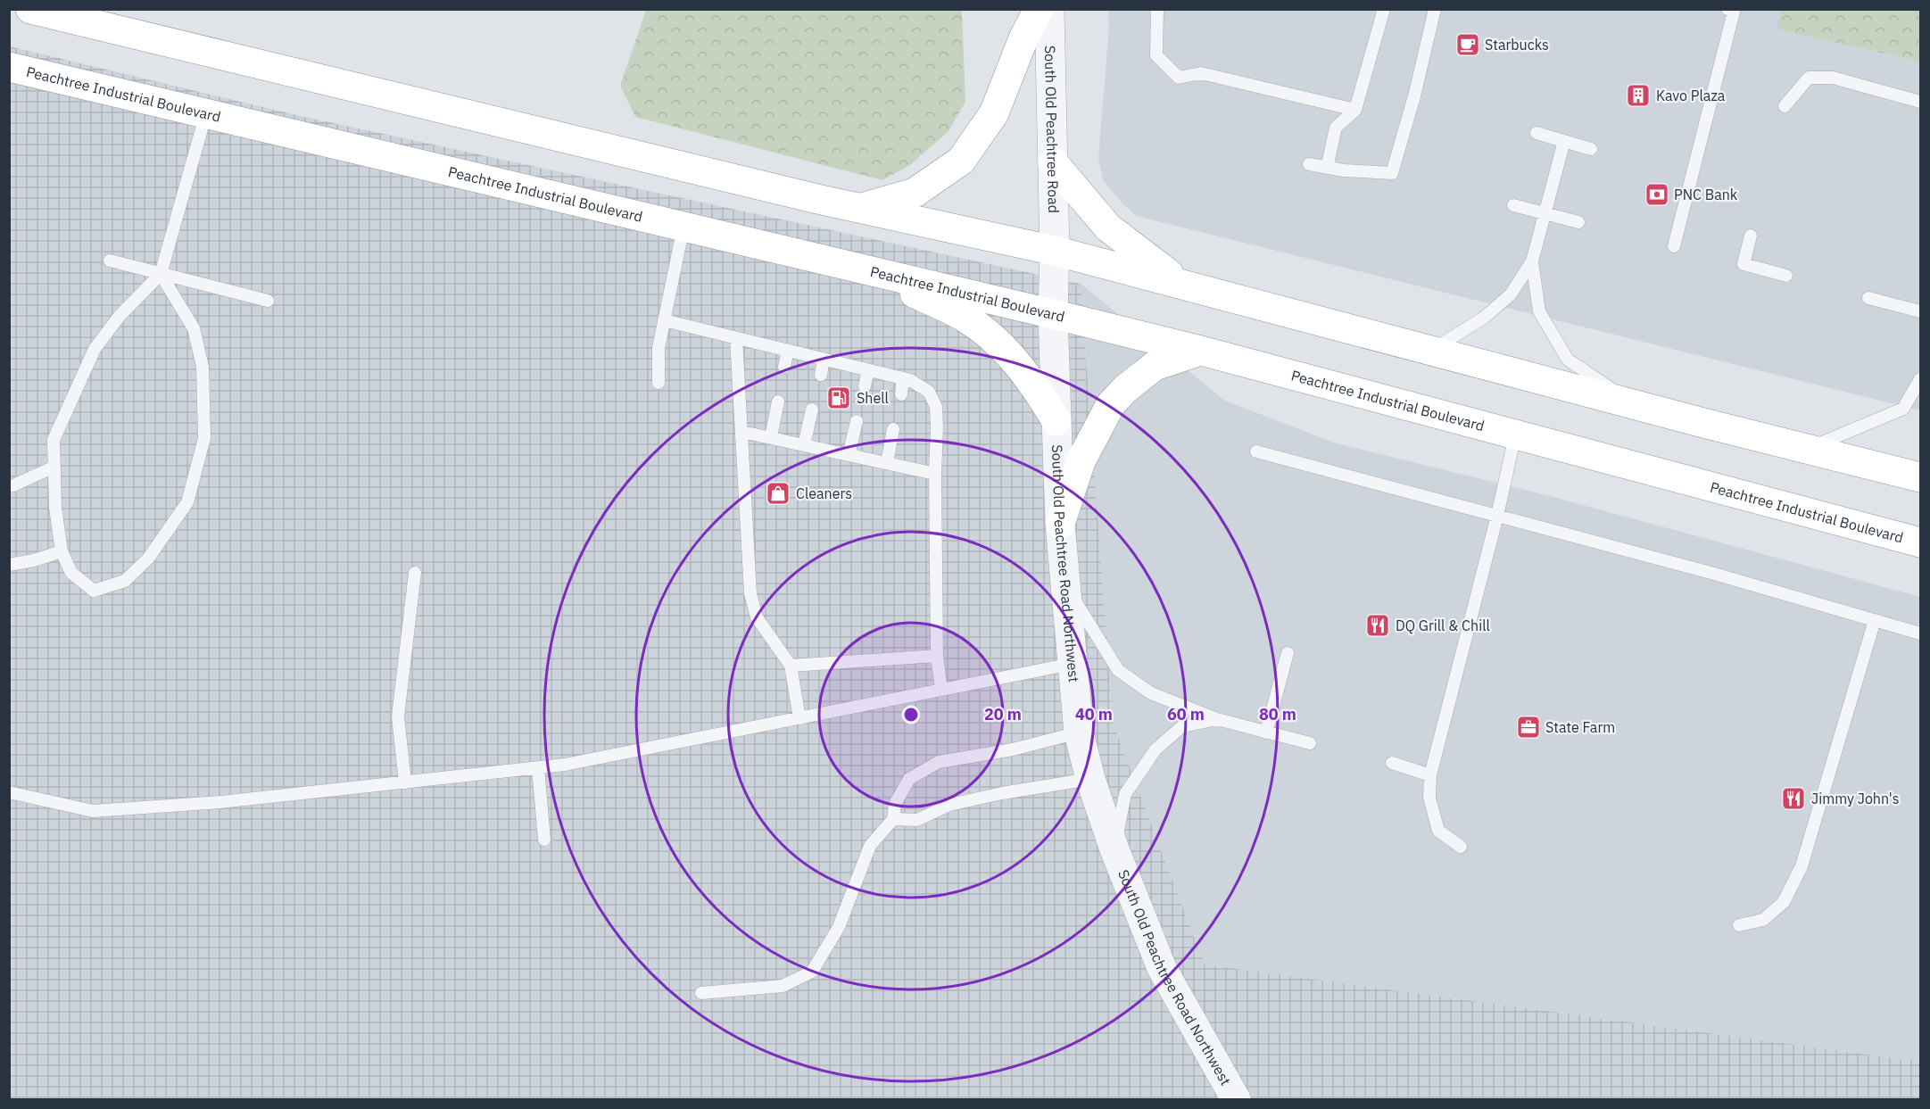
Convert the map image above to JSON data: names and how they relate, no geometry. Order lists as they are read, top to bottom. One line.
{"streets":{"highway":["Peachtree Industrial Boulevard"],"street":["South Old Peachtree Road","South Old Peachtree Road Northwest"]},"crossings":[["Peachtree Industrial Boulevard","South Old Peachtree Road Northwest"],["South Old Peachtree Road","South Old Peachtree Road Northwest"]],"places":{"cafe":["Starbucks"],"building":["Kavo Plaza"],"bank":["PNC Bank"],"fuel station":["Shell"],"shop":["Cleaners"],"restaurant":["DQ Grill & Chill","Jimmy John's"],"office":["State Farm"]},"rings":["20 m","40 m","60 m","80 m"]}
